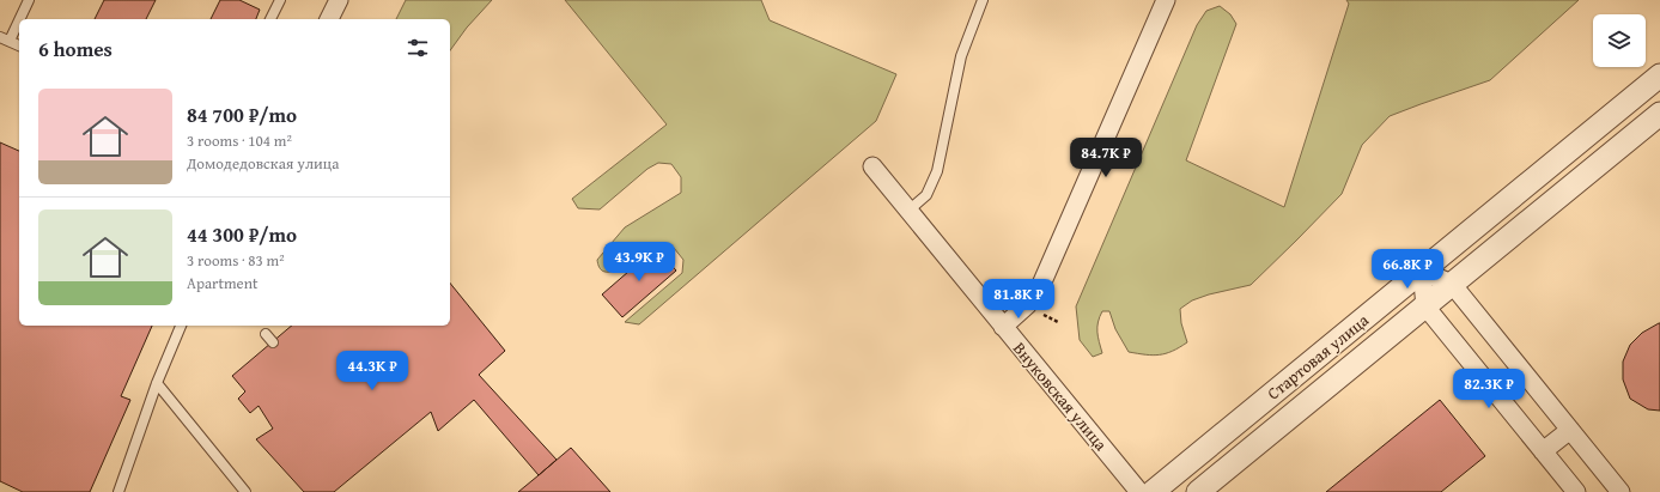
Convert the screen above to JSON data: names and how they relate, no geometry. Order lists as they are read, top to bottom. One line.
{"streets":{"street":["Стартовая улица","Внуковская улица"]},"page":{"heading":"6 homes","list":[{"name":"84 700 ₽/mo","note":"3 rooms · 104 m² · Домодедовская улица"},{"name":"44 300 ₽/mo","note":"3 rooms · 83 m² · Apartment"}],"price":["84.7K ₽","43.9K ₽","66.8K ₽","81.8K ₽","44.3K ₽","82.3K ₽"]}}
